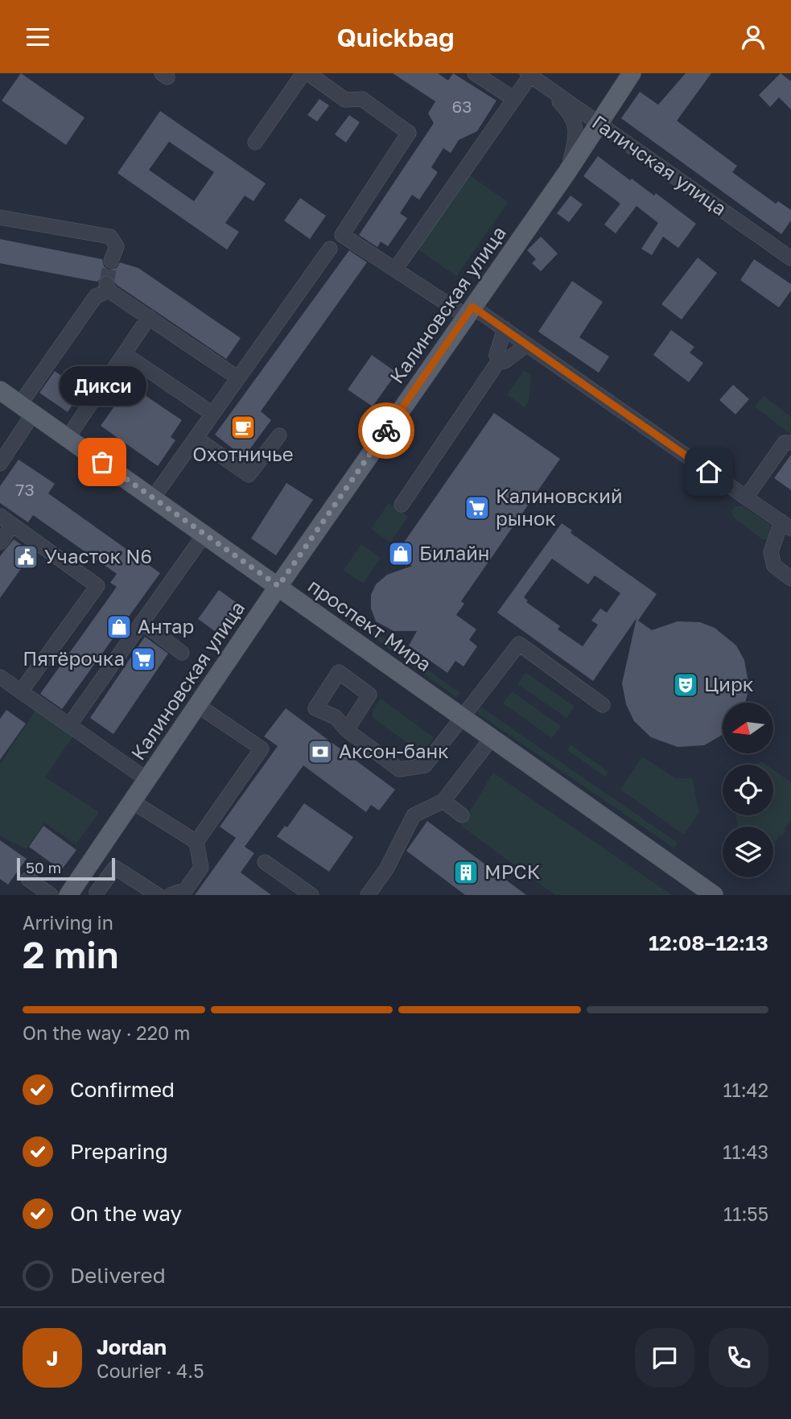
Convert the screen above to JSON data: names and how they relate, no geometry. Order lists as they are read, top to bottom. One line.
{"streets":{"main road":["Калиновская улица","проспект Мира"],"street":["Галичская улица"]},"crossings":[["Галичская улица","Калиновская улица"],["Калиновская улица","проспект Мира"]],"places":{"cafe":["Охотничье"],"other":["Дикси"],"supermarket":["Калиновский рынок","Пятёрочка"],"shop":["Билайн","Антар"],"public building":["Участок N6"],"theatre":["Цирк"],"bank":["Аксон-банк"],"building":["МРСК"]},"house_numbers":["63","73"],"scale_bar":"50 m","north":"left","page":{"header":"Quickbag","bubble":"Дикси","scale":"50 m","heading":["2 min","Arriving in","12:08–12:13"],"panel":["Jordan","Courier · 4.5"],"bar":"On the way · 220 m","list":[["Confirmed","11:42"],["Preparing","11:43"],["On the way","11:55"],"Delivered"],"round":"J"}}
